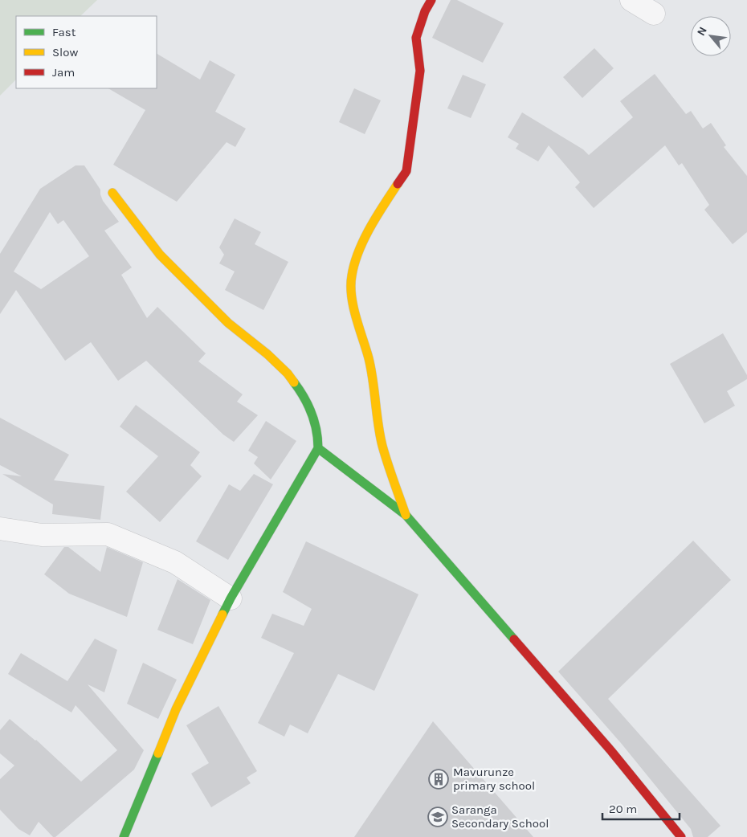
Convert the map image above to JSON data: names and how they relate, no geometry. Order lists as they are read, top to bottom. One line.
{"places":{"building":["Mavurunze primary school"],"school or university":["Saranga Secondary School"]},"legend":["Fast","Slow","Jam"],"scale_bar":"20 m","north":"top left"}
